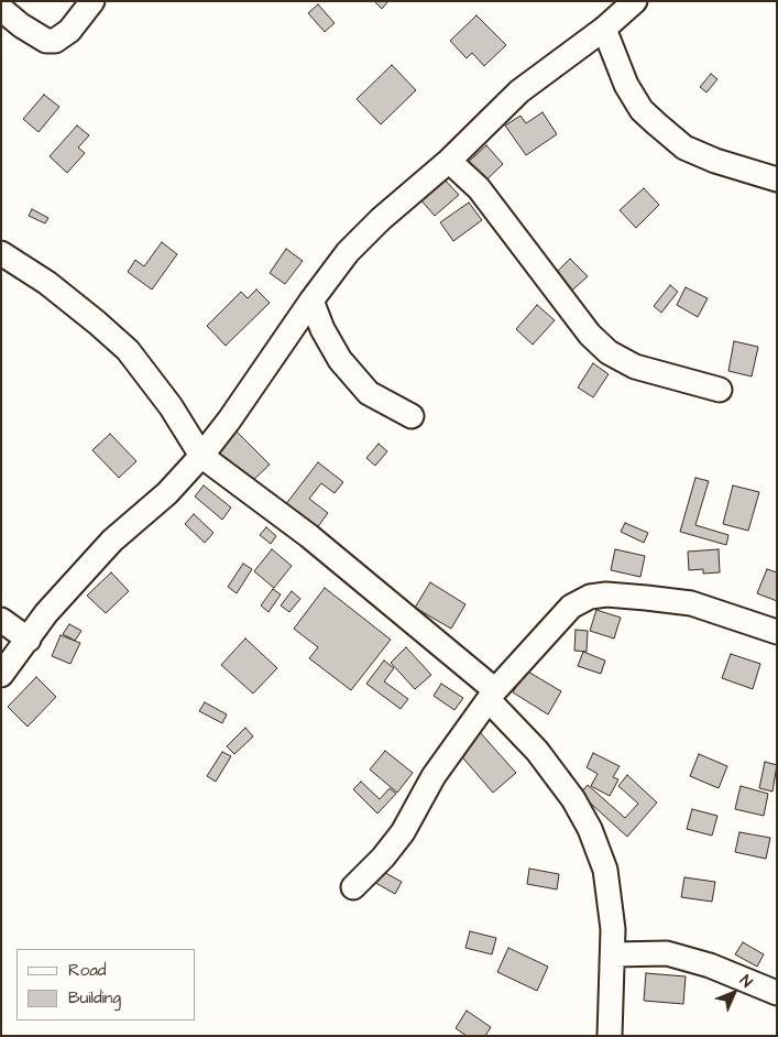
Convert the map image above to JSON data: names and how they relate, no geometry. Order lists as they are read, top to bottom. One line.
{"legend":["Road","Building"],"north":"top right"}
